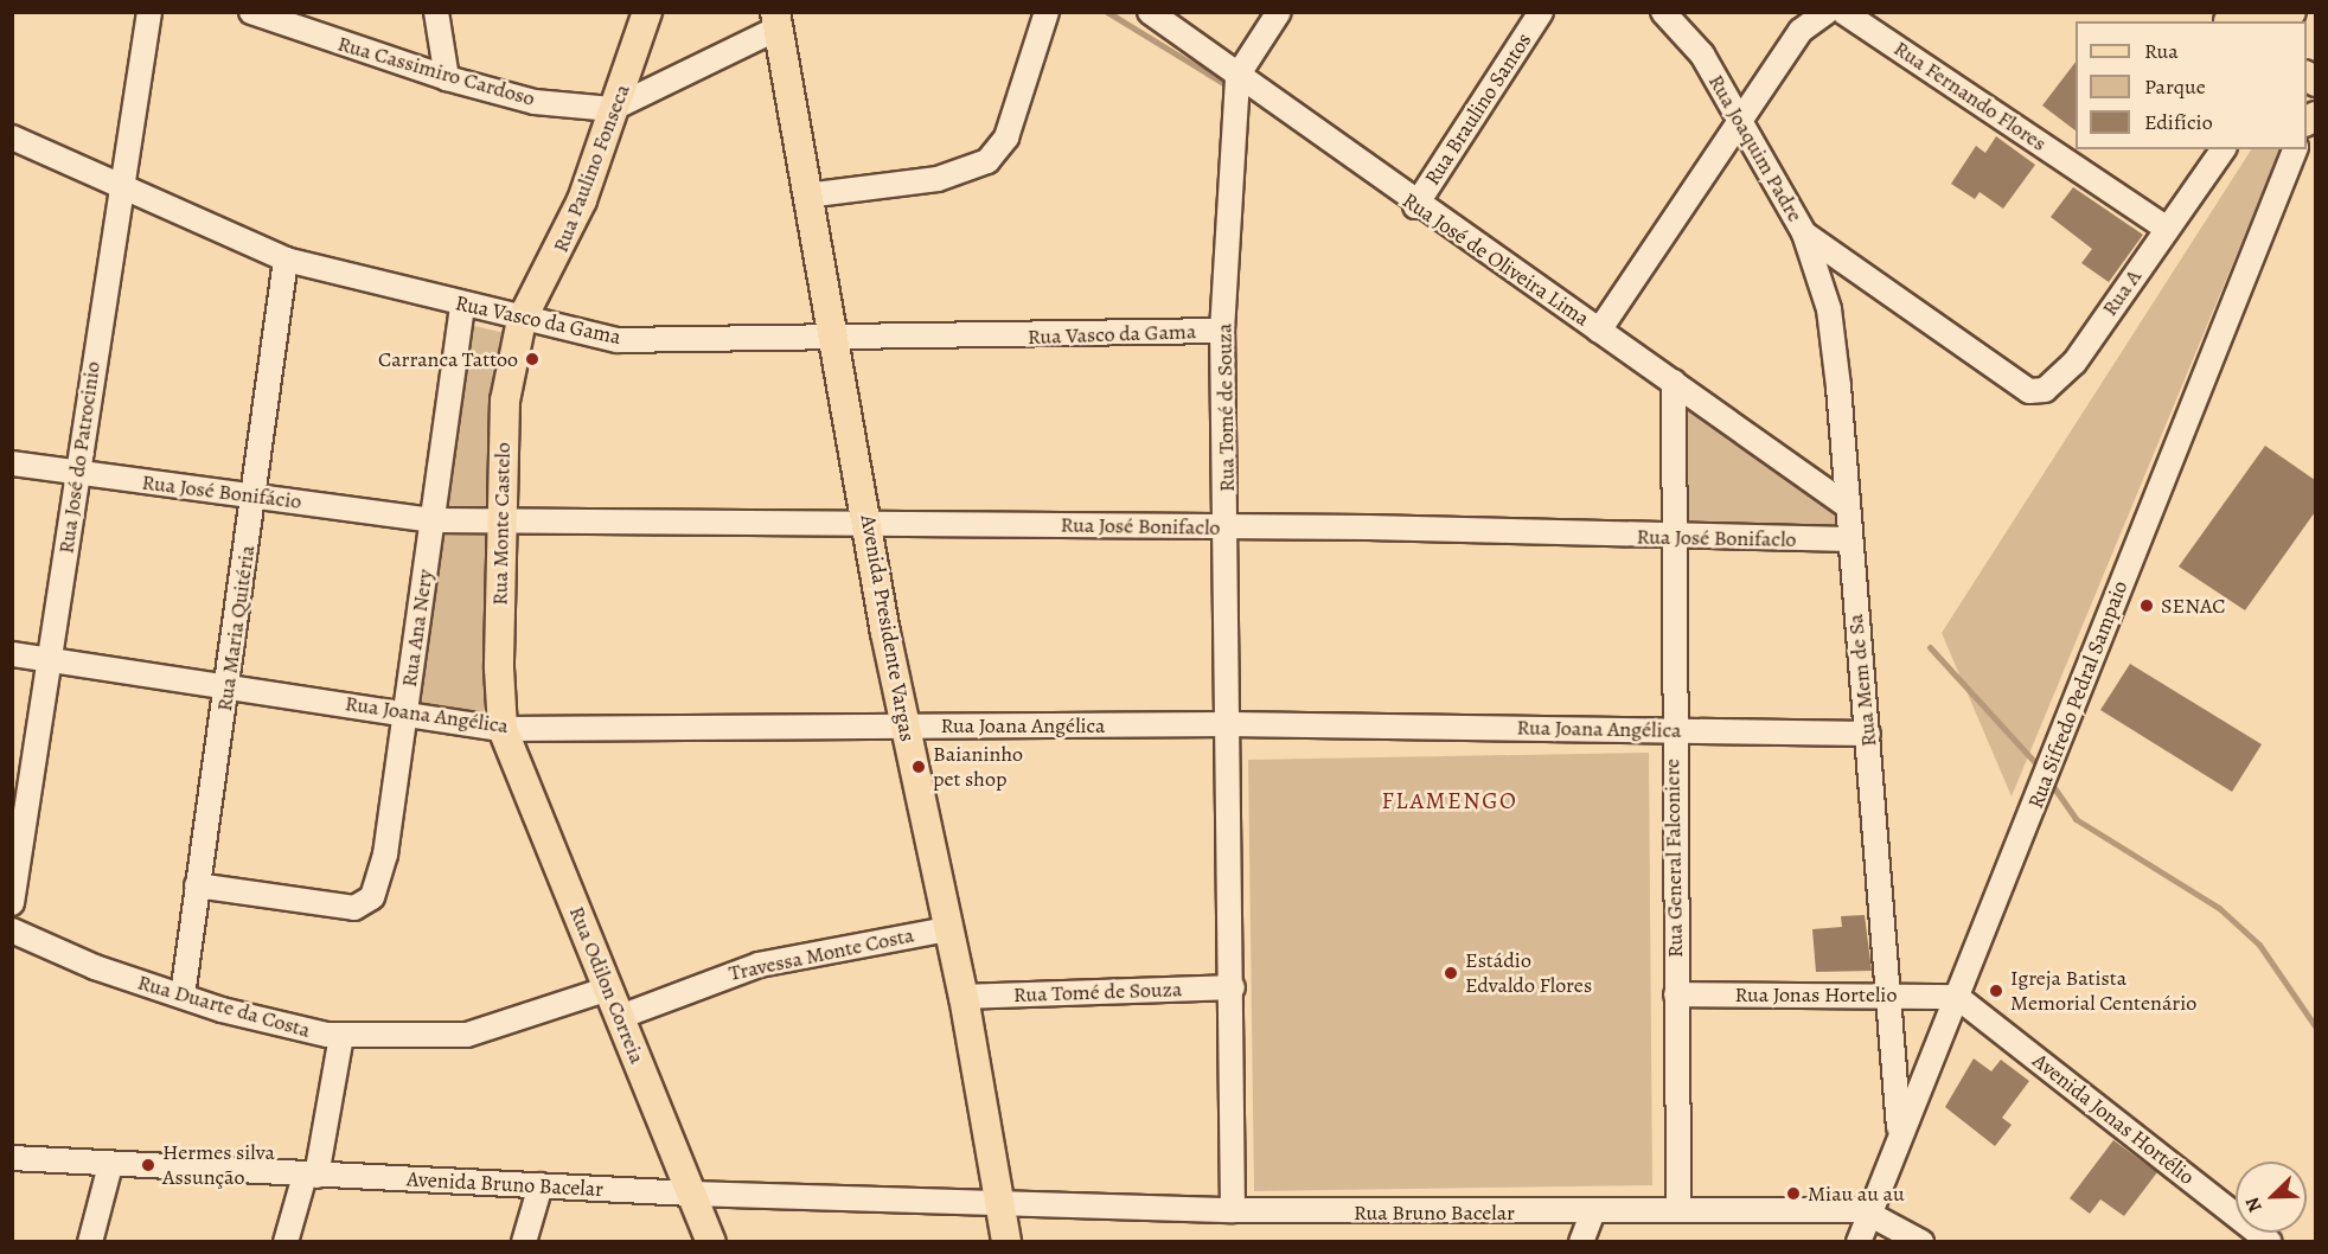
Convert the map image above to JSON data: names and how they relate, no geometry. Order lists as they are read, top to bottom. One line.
{"streets":{"main road":["Rua Paulino Fonseca","Rua Monte Castelo","Avenida Presidente Vargas","Rua Odilon Correia"],"street":["Rua Cassimiro Cardoso","Rua Fernando Flores","Rua Braulino Santos","Rua Joaquim Padre","Rua José de Oliveira Lima","Rua A","Rua Vasco da Gama","Rua Tomé de Souza","Rua José do Patrocinio","Rua José Bonifácio","Rua José Bonifaclo","Rua Maria Quitéria","Rua Ana Nery","Rua Mem de Sa","Rua Sifredo Pedral Sampaio","Rua Joana Angélica","Rua General Falconiere","Travessa Monte Costa","Rua Jonas Hortelio","Rua Duarte da Costa","Avenida Jonas Hortélio","Avenida Bruno Bacelar","Rua Bruno Bacelar"]},"crossings":[["Rua Cassimiro Cardoso","Rua Paulino Fonseca"],["Rua Fernando Flores","Rua A"],["Rua Braulino Santos","Rua José de Oliveira Lima"],["Rua Joaquim Padre","Rua A"],["Rua Joaquim Padre","Rua Mem de Sa"],["Rua Paulino Fonseca","Rua Vasco da Gama"],["Rua Paulino Fonseca","Rua Monte Castelo"],["Rua José de Oliveira Lima","Rua Tomé de Souza"],["Rua José de Oliveira Lima","Rua Mem de Sa"],["Rua José de Oliveira Lima","Rua General Falconiere"],["Rua Vasco da Gama","Rua Tomé de Souza"],["Rua Vasco da Gama","Rua José do Patrocinio"],["Rua Vasco da Gama","Rua Monte Castelo"],["Rua Vasco da Gama","Rua Maria Quitéria"],["Rua Vasco da Gama","Rua Ana Nery"],["Rua Vasco da Gama","Avenida Presidente Vargas"],["Rua Tomé de Souza","Rua José Bonifaclo"],["Rua Tomé de Souza","Avenida Presidente Vargas"],["Rua Tomé de Souza","Rua Joana Angélica"],["Rua Tomé de Souza","Rua Bruno Bacelar"],["Rua José do Patrocinio","Rua José Bonifácio"],["Rua José do Patrocinio","Rua Joana Angélica"],["Rua José Bonifácio","Rua José Bonifaclo"],["Rua José Bonifácio","Rua Maria Quitéria"],["Rua José Bonifácio","Rua Ana Nery"],["Rua Monte Castelo","Rua José Bonifaclo"],["Rua Monte Castelo","Rua Joana Angélica"],["Rua Monte Castelo","Rua Odilon Correia"],["Rua José Bonifaclo","Rua Ana Nery"],["Rua José Bonifaclo","Avenida Presidente Vargas"],["Rua José Bonifaclo","Rua Mem de Sa"],["Rua José Bonifaclo","Rua General Falconiere"],["Rua Maria Quitéria","Rua Ana Nery"],["Rua Maria Quitéria","Rua Joana Angélica"],["Rua Maria Quitéria","Rua Duarte da Costa"],["Rua Ana Nery","Rua Joana Angélica"],["Avenida Presidente Vargas","Rua Joana Angélica"],["Avenida Presidente Vargas","Travessa Monte Costa"],["Avenida Presidente Vargas","Avenida Bruno Bacelar"],["Avenida Presidente Vargas","Rua Bruno Bacelar"],["Rua Mem de Sa","Rua Sifredo Pedral Sampaio"],["Rua Mem de Sa","Rua Joana Angélica"],["Rua Mem de Sa","Rua Jonas Hortelio"],["Rua Sifredo Pedral Sampaio","Rua Jonas Hortelio"],["Rua Sifredo Pedral Sampaio","Avenida Jonas Hortélio"],["Rua Sifredo Pedral Sampaio","Rua Bruno Bacelar"],["Rua Joana Angélica","Rua General Falconiere"],["Rua Joana Angélica","Rua Odilon Correia"],["Rua General Falconiere","Rua Jonas Hortelio"],["Rua General Falconiere","Rua Bruno Bacelar"],["Travessa Monte Costa","Rua Odilon Correia"],["Rua Odilon Correia","Rua Duarte da Costa"],["Rua Odilon Correia","Avenida Bruno Bacelar"],["Rua Jonas Hortelio","Avenida Jonas Hortélio"],["Avenida Bruno Bacelar","Rua Bruno Bacelar"]],"districts":["FLAMENGO"],"places":["Carranca Tattoo","SENAC","Baianinho pet shop","Estádio Edvaldo Flores","Igreja Batista Memorial Centenário","Hermes silva Assunção","Miau au au"],"legend":["Rua","Parque","Edifício"],"north":"bottom left"}
